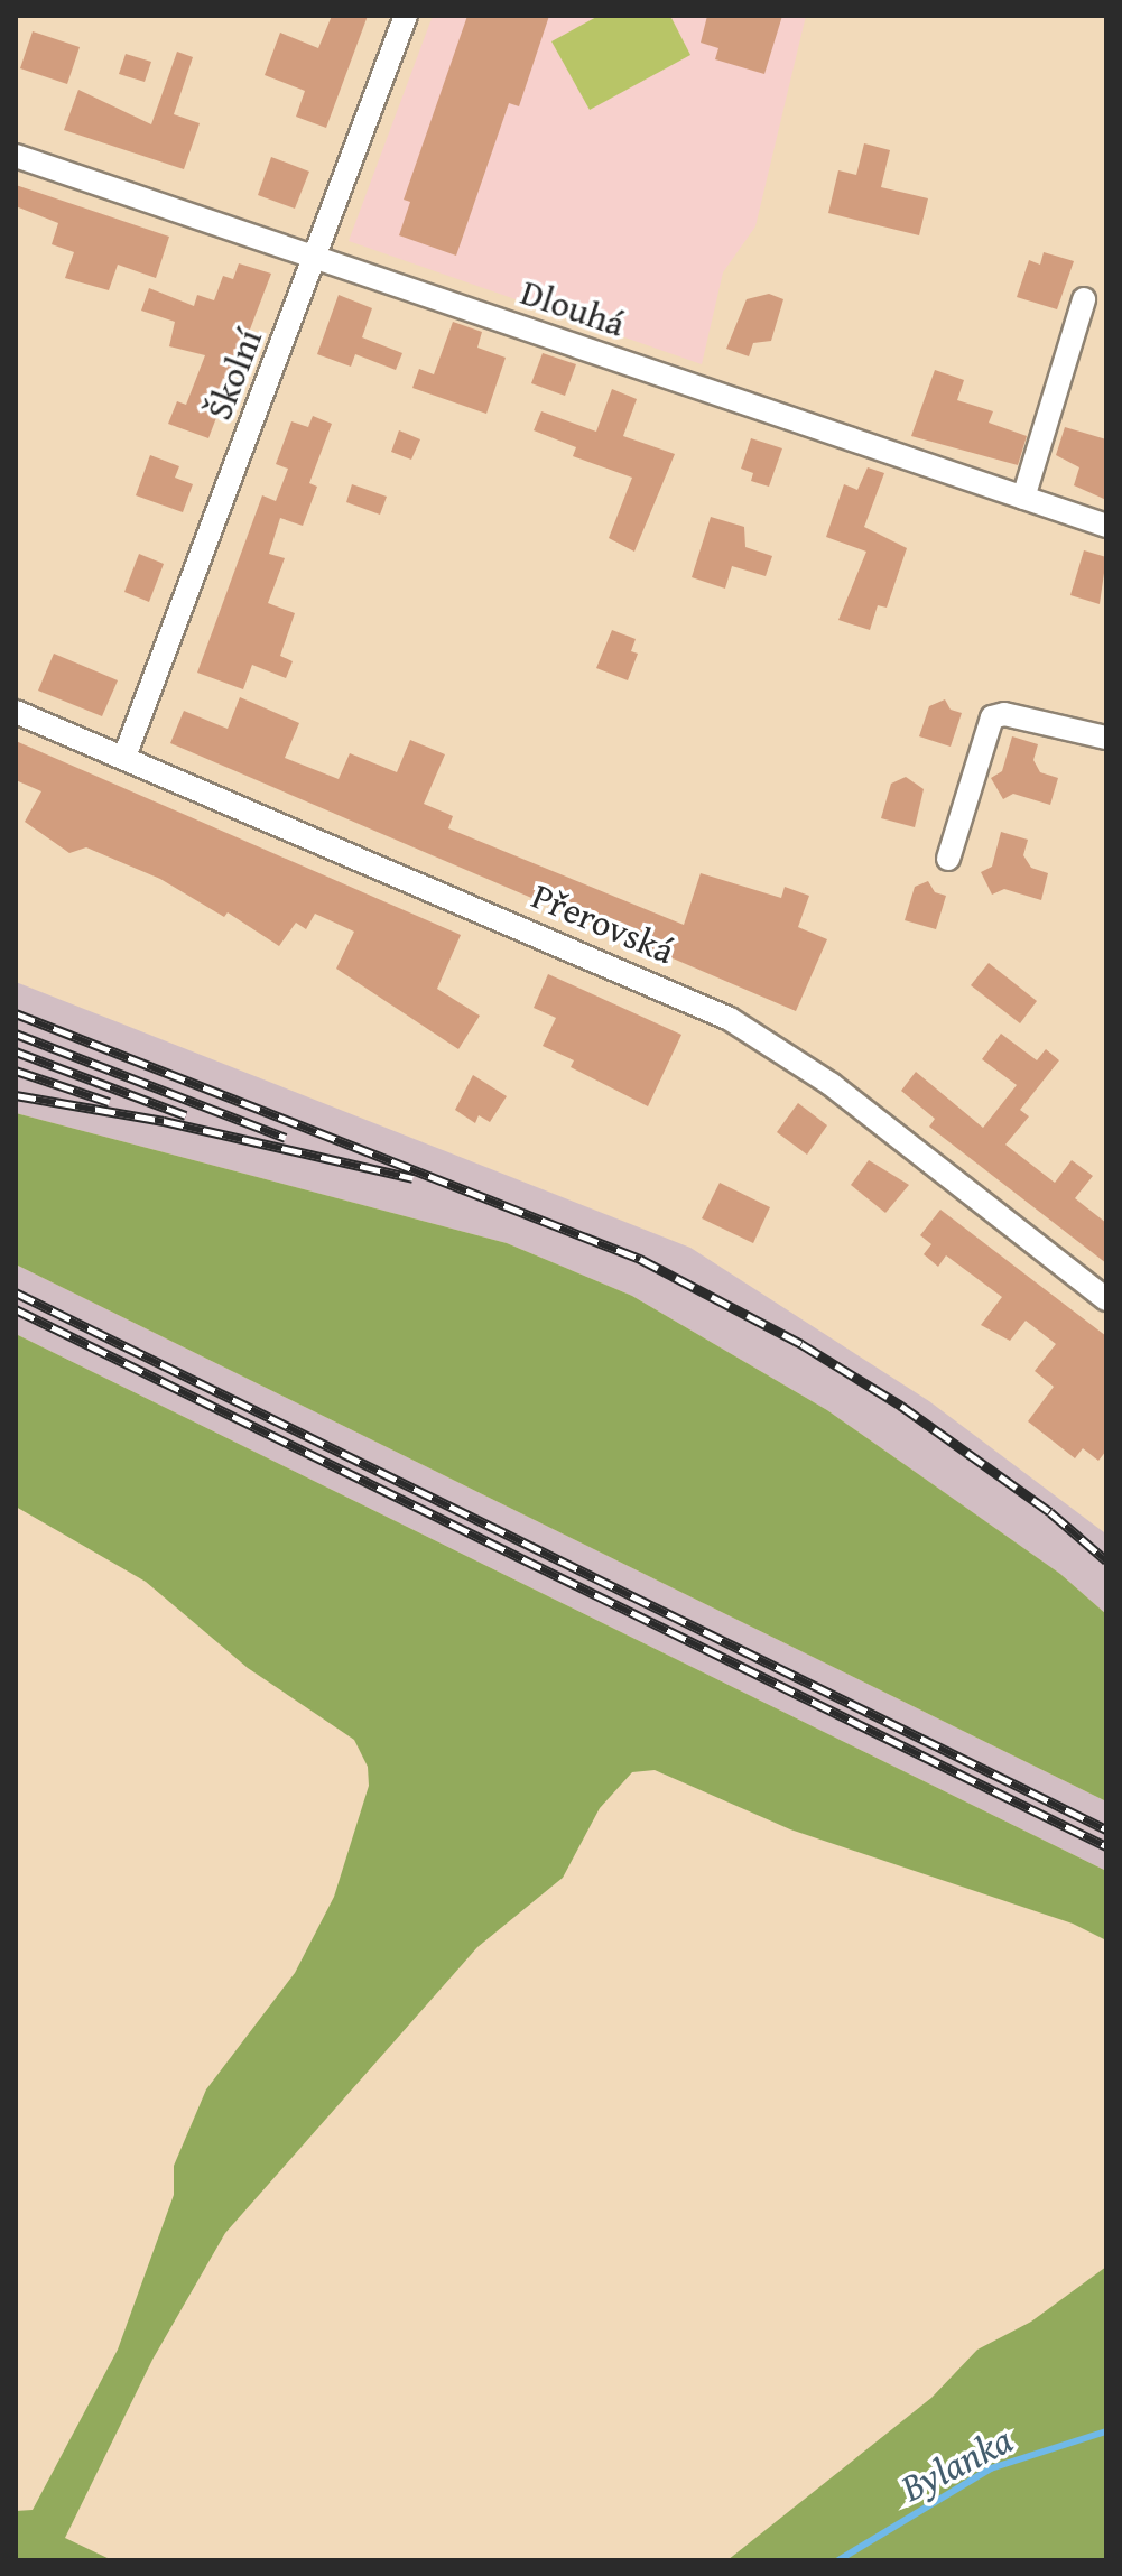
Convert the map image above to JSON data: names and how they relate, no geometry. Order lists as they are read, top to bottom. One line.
{"streets":{"street":["Dlouhá","Školní","Přerovská"]},"crossings":[["Dlouhá","Školní"],["Školní","Přerovská"]],"water":["Bylanka"]}
